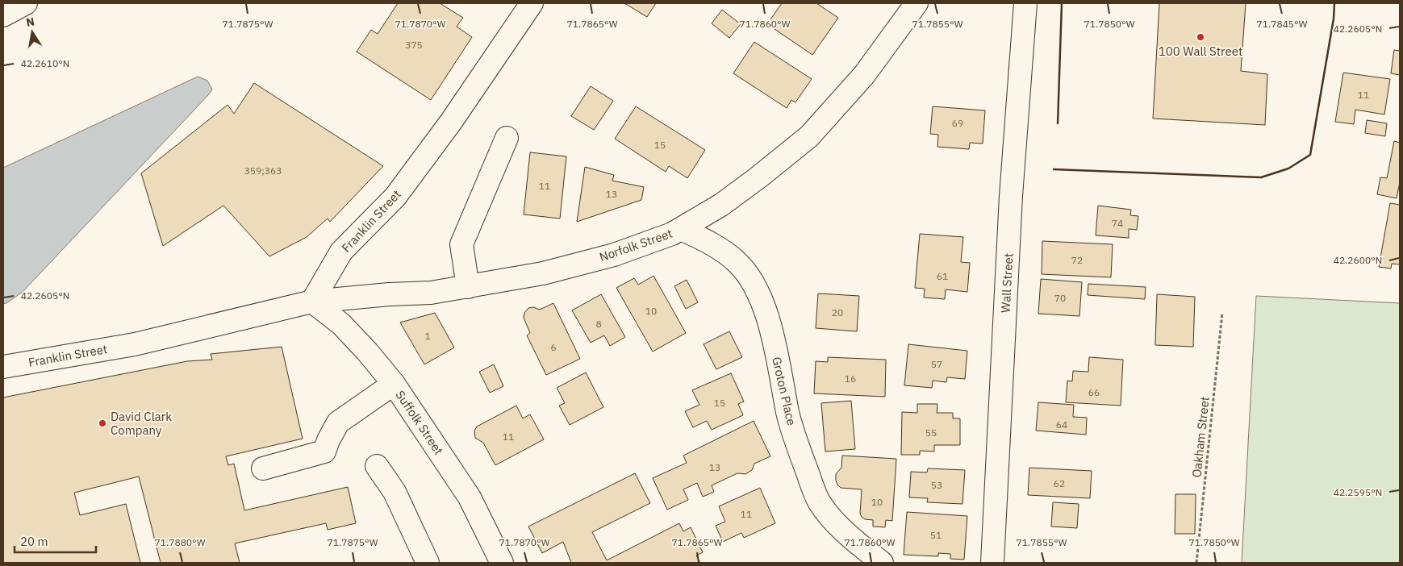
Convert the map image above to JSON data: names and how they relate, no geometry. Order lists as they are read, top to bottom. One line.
{"streets":{"street":["Franklin Street","Norfolk Street","Wall Street","Groton Place","Suffolk Street"],"path":["Oakham Street"]},"crossings":[["Franklin Street","Norfolk Street"],["Franklin Street","Suffolk Street"],["Norfolk Street","Groton Place"],["Norfolk Street","Suffolk Street"]],"places":["100 Wall Street","David Clark Company"],"house_numbers":["375","11","69","15","359;363","11","13","74","72","61","70","10","20","8","1","6","57","16","66","15","64","55","11","13","62","53","10","11","51"],"scale_bar":"20 m","north":"top","coordinates":["71.7875°W","71.7870°W","71.7865°W","71.7860°W","71.7855°W","71.7850°W","71.7845°W","42.2605°N","42.2610°N","42.2600°N","42.2595°N","71.7880°W"]}
